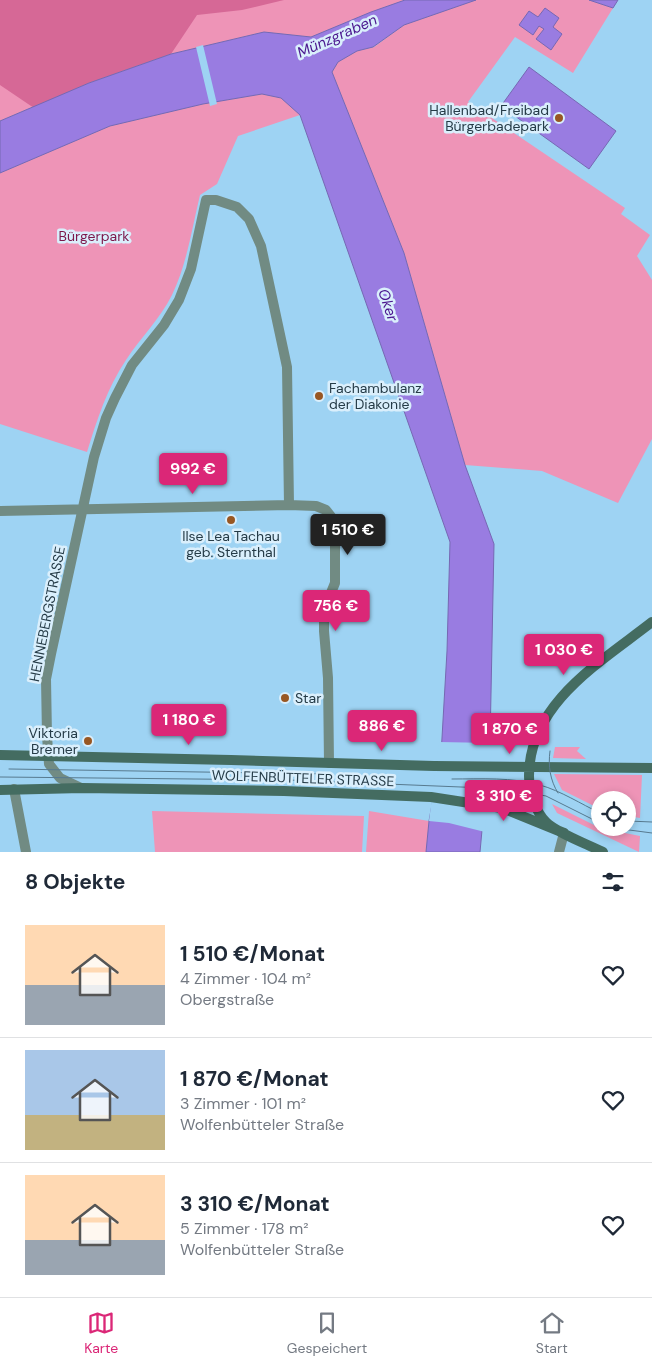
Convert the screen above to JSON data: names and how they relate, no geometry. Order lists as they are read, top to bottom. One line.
{"streets":{"main road":["WOLFENBÜTTELER STRASSE"],"street":["HENNEBERGSTRASSE"]},"crossings":[["HENNEBERGSTRASSE","WOLFENBÜTTELER STRASSE"]],"water":["Münzgraben","Oker"],"parks":["Bürgerpark"],"places":["Hallenbad/Freibad Bürgerbadepark","Fachambulanz der Diakonie","Ilse Lea Tachau geb. Sternthal","Star","Viktoria Bremer"],"page":{"price":["992 €","1 510 €","756 €","1 030 €","1 180 €","886 €","1 870 €","3 310 €"],"heading":"8 Objekte","list":[{"name":"1 510 €/Monat","note":"4 Zimmer · 104 m² · Obergstraße"},{"name":"1 870 €/Monat","note":"3 Zimmer · 101 m² · Wolfenbütteler Straße"},{"name":"3 310 €/Monat","note":"5 Zimmer · 178 m² · Wolfenbütteler Straße"}],"tabs":["Karte","Gespeichert","Start"]}}
